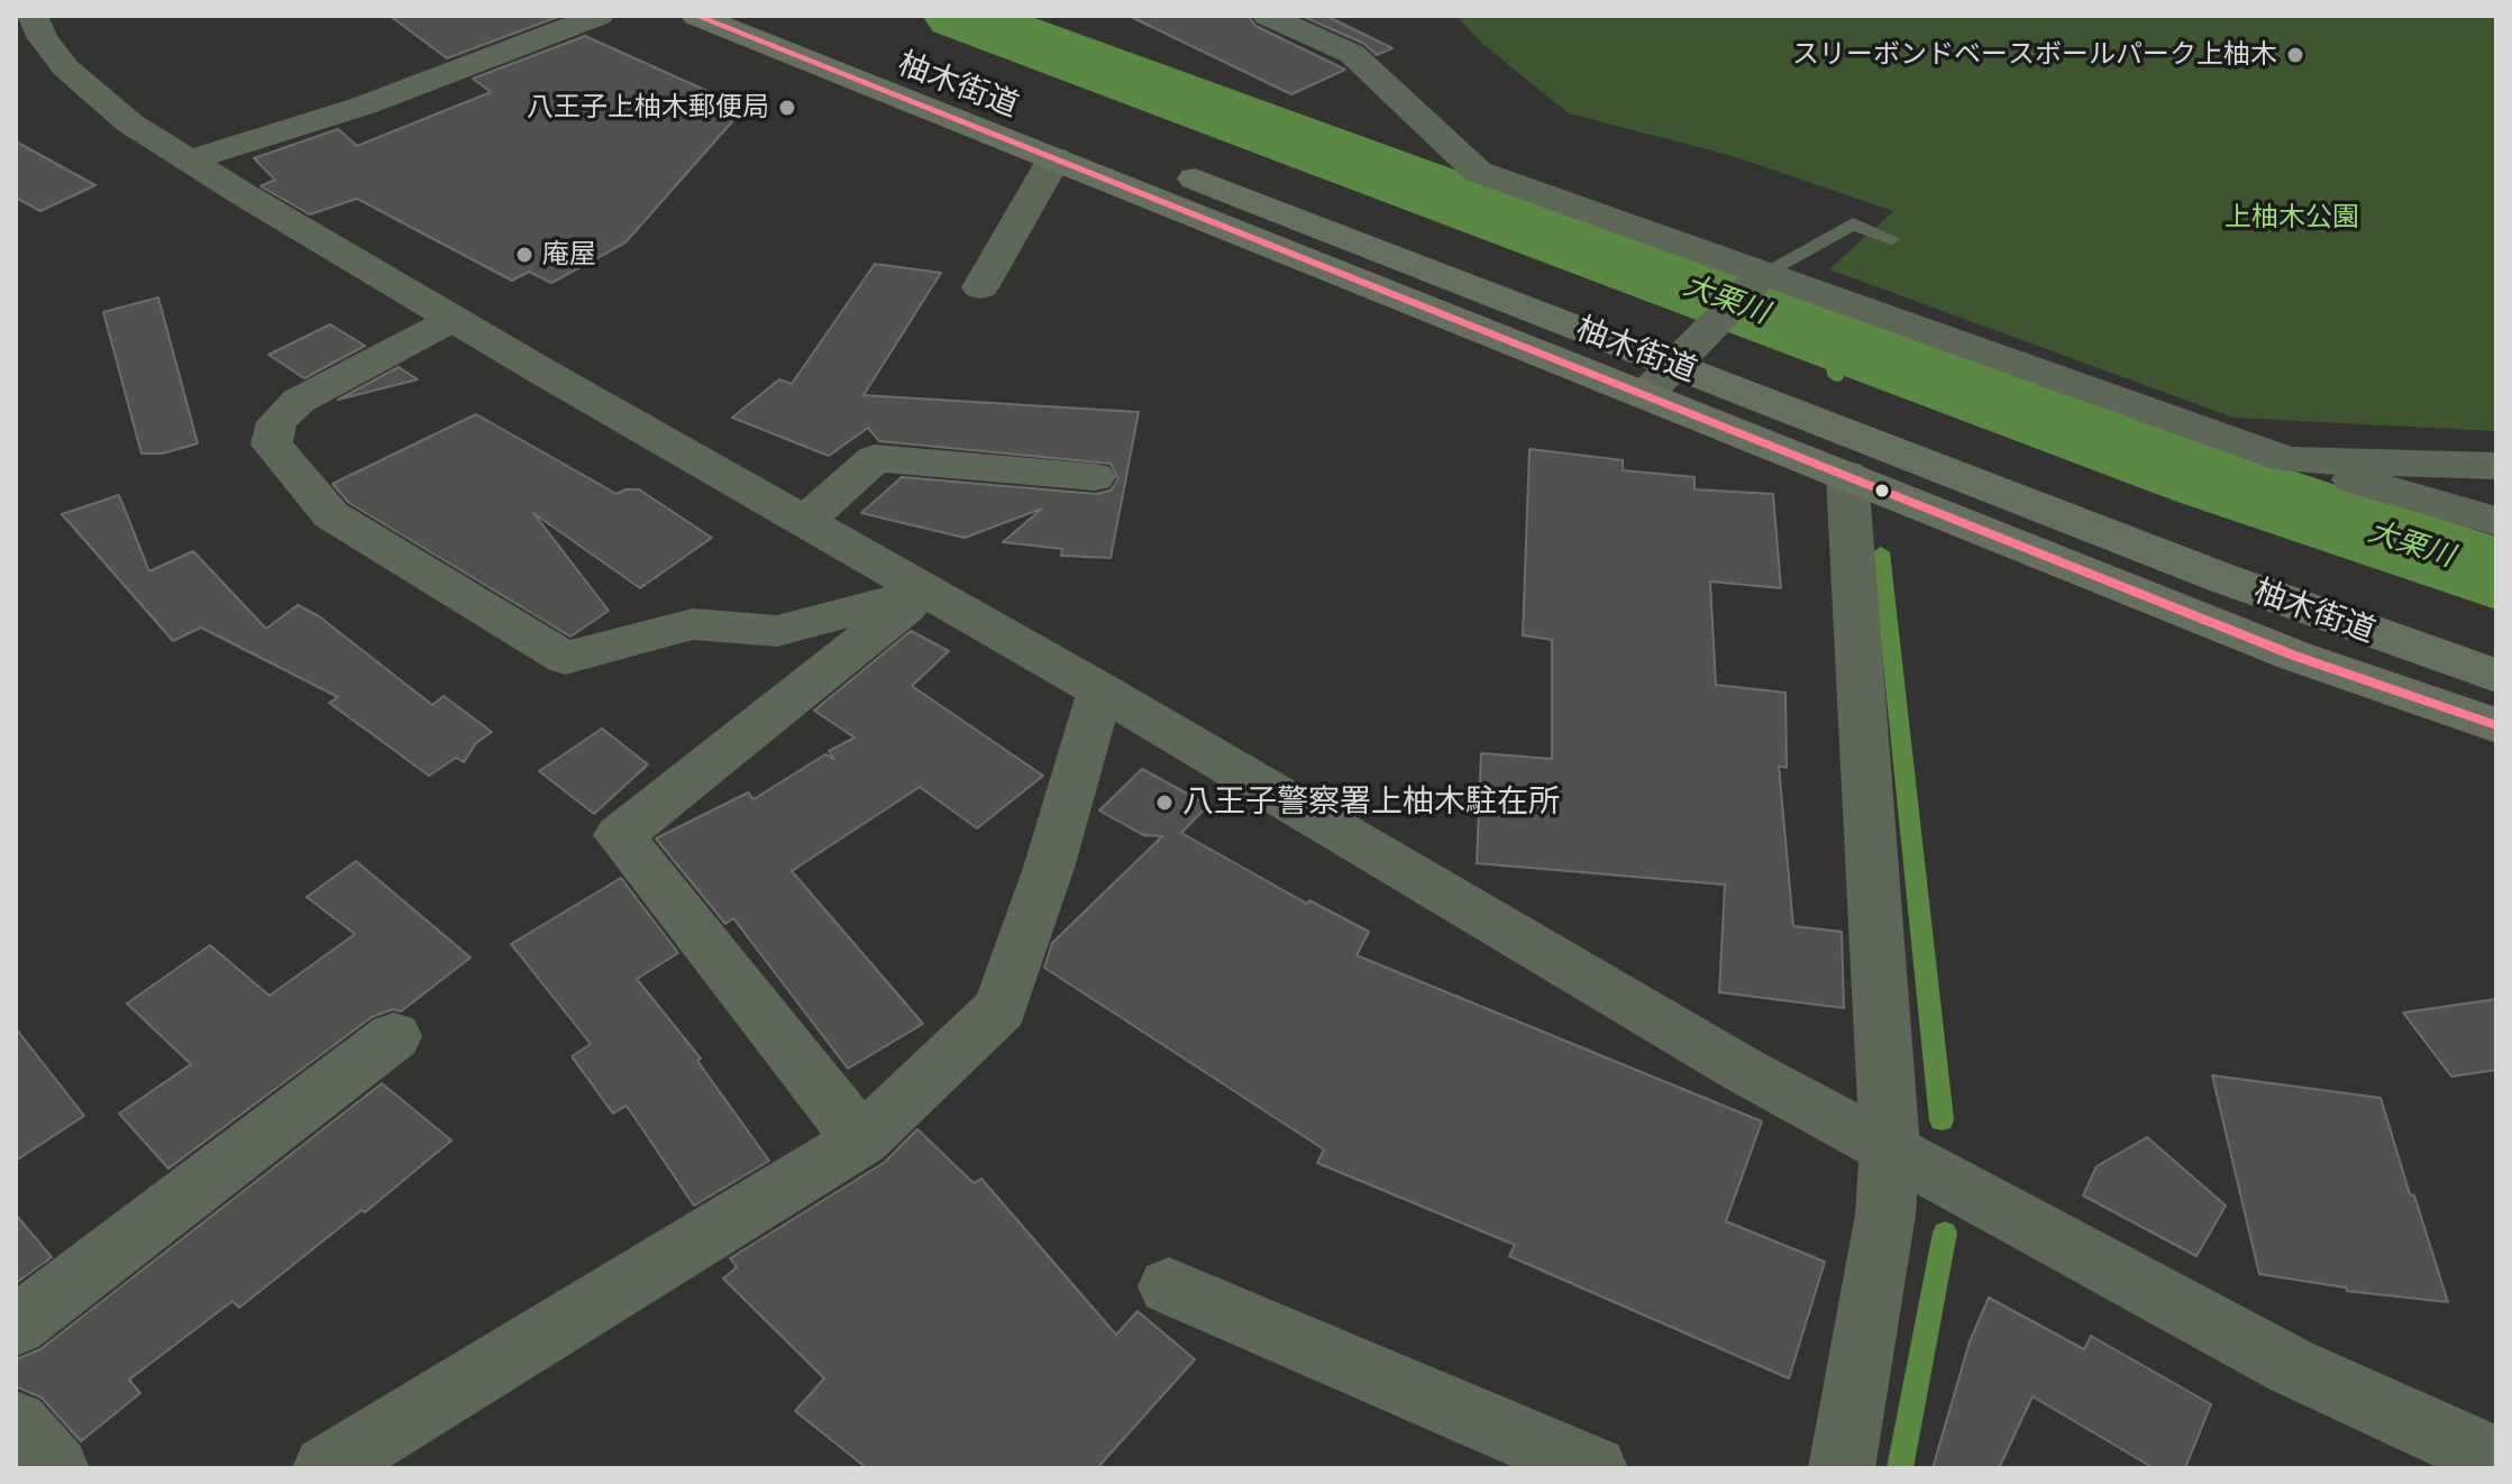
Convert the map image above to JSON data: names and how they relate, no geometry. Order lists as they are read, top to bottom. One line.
{"streets":{"main road":["柚木街道"]},"water":["大栗川"],"parks":["上柚木公園"],"places":["スリーボンドベースボールパーク上柚木","八王子上柚木郵便局","庵屋","八王子警察署上柚木駐在所"]}
